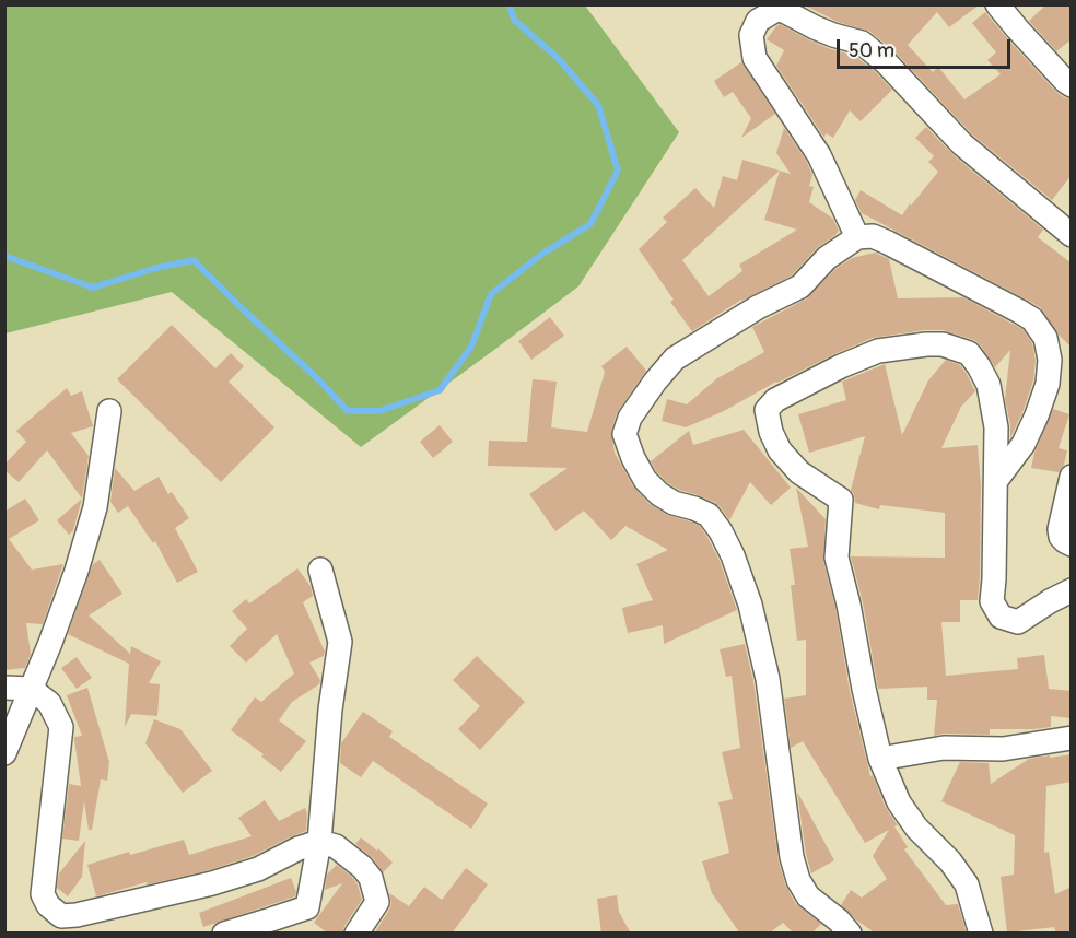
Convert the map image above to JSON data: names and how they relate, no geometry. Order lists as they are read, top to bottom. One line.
{"scale_bar":"50 m"}
